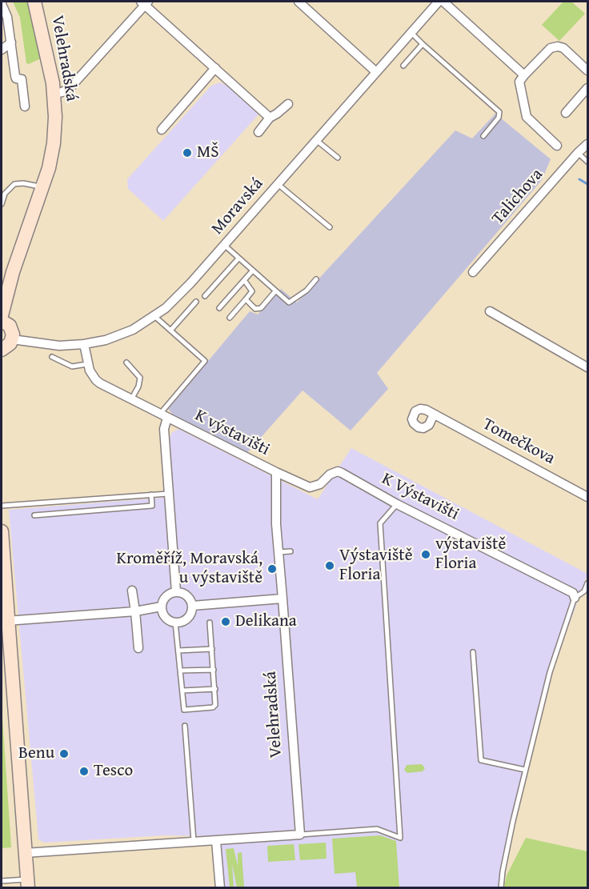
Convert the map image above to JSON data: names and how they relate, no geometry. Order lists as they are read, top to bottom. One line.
{"streets":{"main road":["Velehradská"],"street":["Talichova","Moravská","K výstavišti","Tomečkova","K Výstavišti"]},"crossings":[["Velehradská","K výstavišti"],["Moravská","K výstavišti"],["K výstavišti","K Výstavišti"]],"places":["MŠ","výstaviště Floria","Výstaviště Floria","Kroměříž, Moravská, u výstaviště","Delikana","Benu","Tesco"]}
